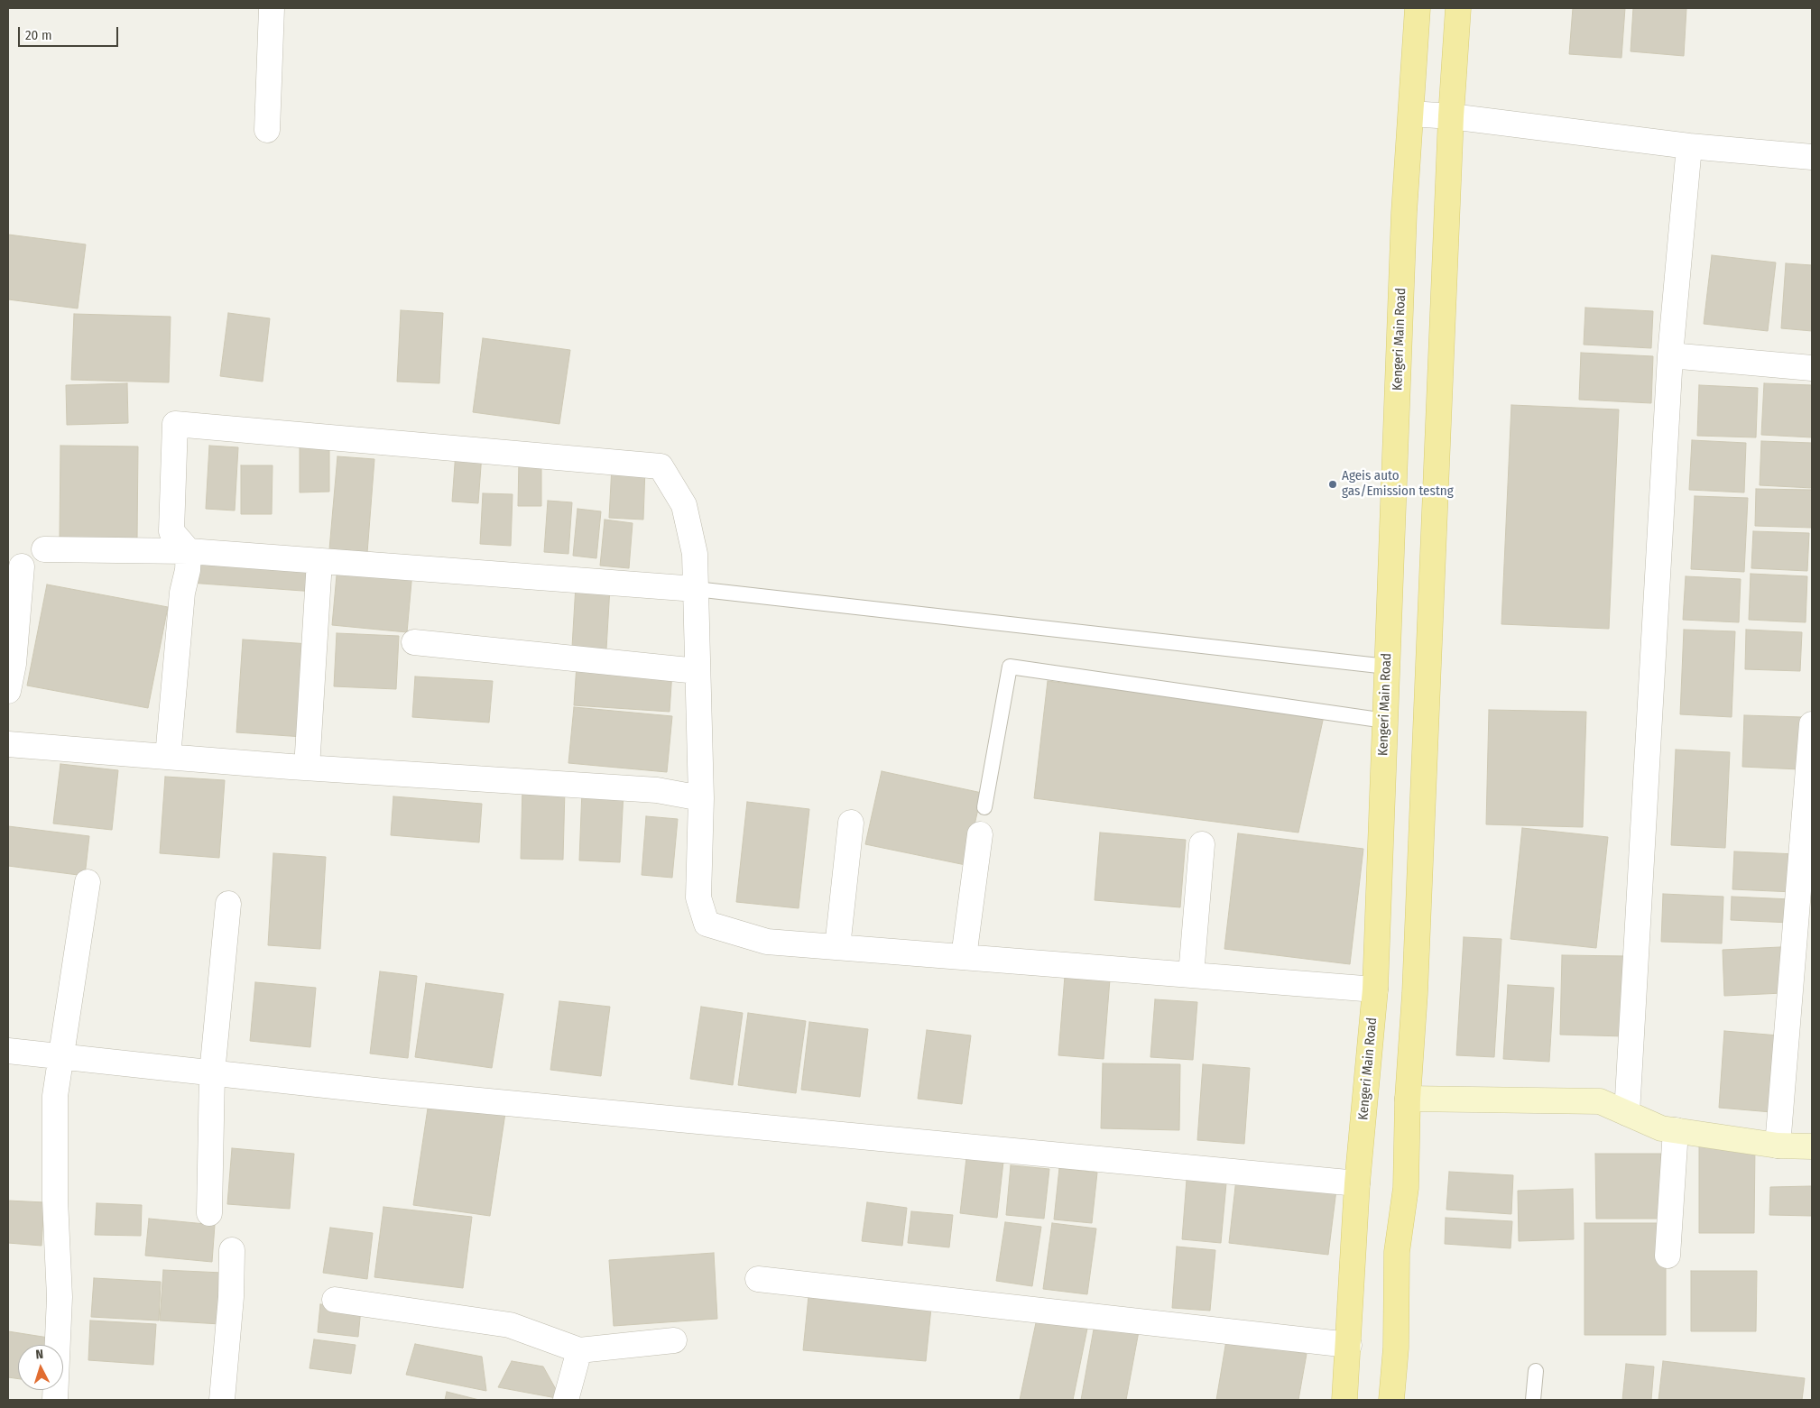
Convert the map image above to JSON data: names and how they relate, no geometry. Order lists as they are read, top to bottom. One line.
{"streets":{"main road":["Kengeri Main Road"]},"places":["Ageis auto gas/Emission testng"],"scale_bar":"20 m","north":"top"}
